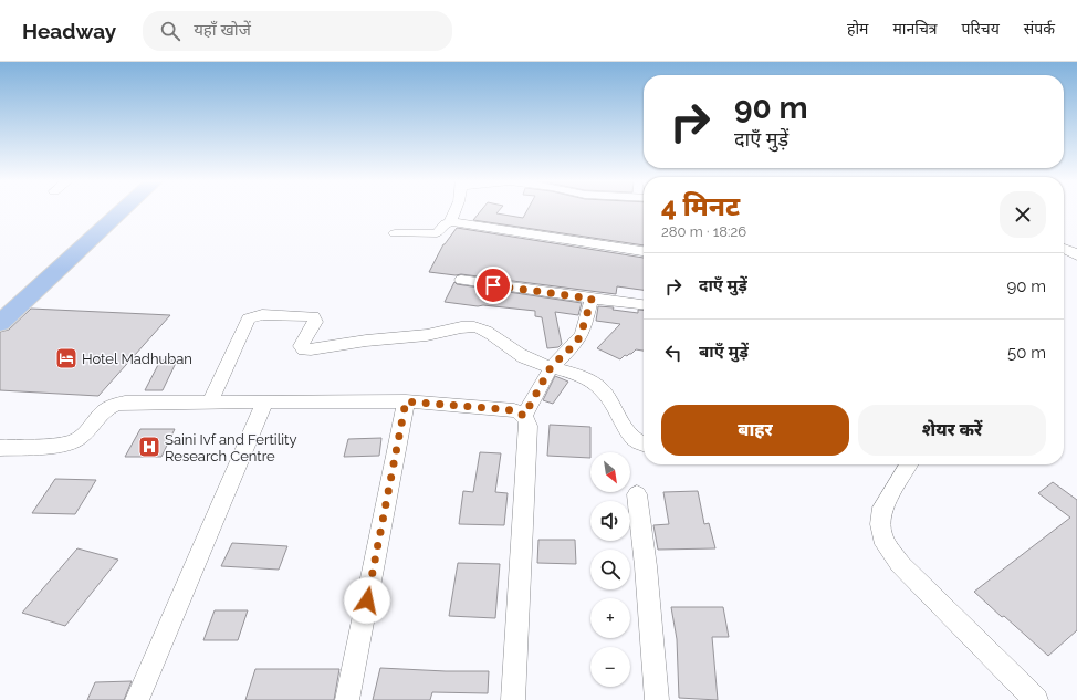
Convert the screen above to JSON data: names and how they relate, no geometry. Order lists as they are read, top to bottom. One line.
{"places":{"hotel":["Hotel Madhuban"],"hospital":["Saini Ivf and Fertility Research Centre"]},"north":"bottom right","page":{"header":"Headway","search":"यहाँ खोजें","nav":["होम","मानचित्र","परिचय","संपर्क"],"turn":["90 m","दाएँ मुड़ें"],"heading":["4 मिनट","280 m · 18:26"],"list":[{"name":"दाएँ मुड़ें","value":"90 m"},{"name":"बाएँ मुड़ें","value":"50 m"}],"buttons":["बाहर","शेयर करें"],"map_buttons":["+","−"]}}
